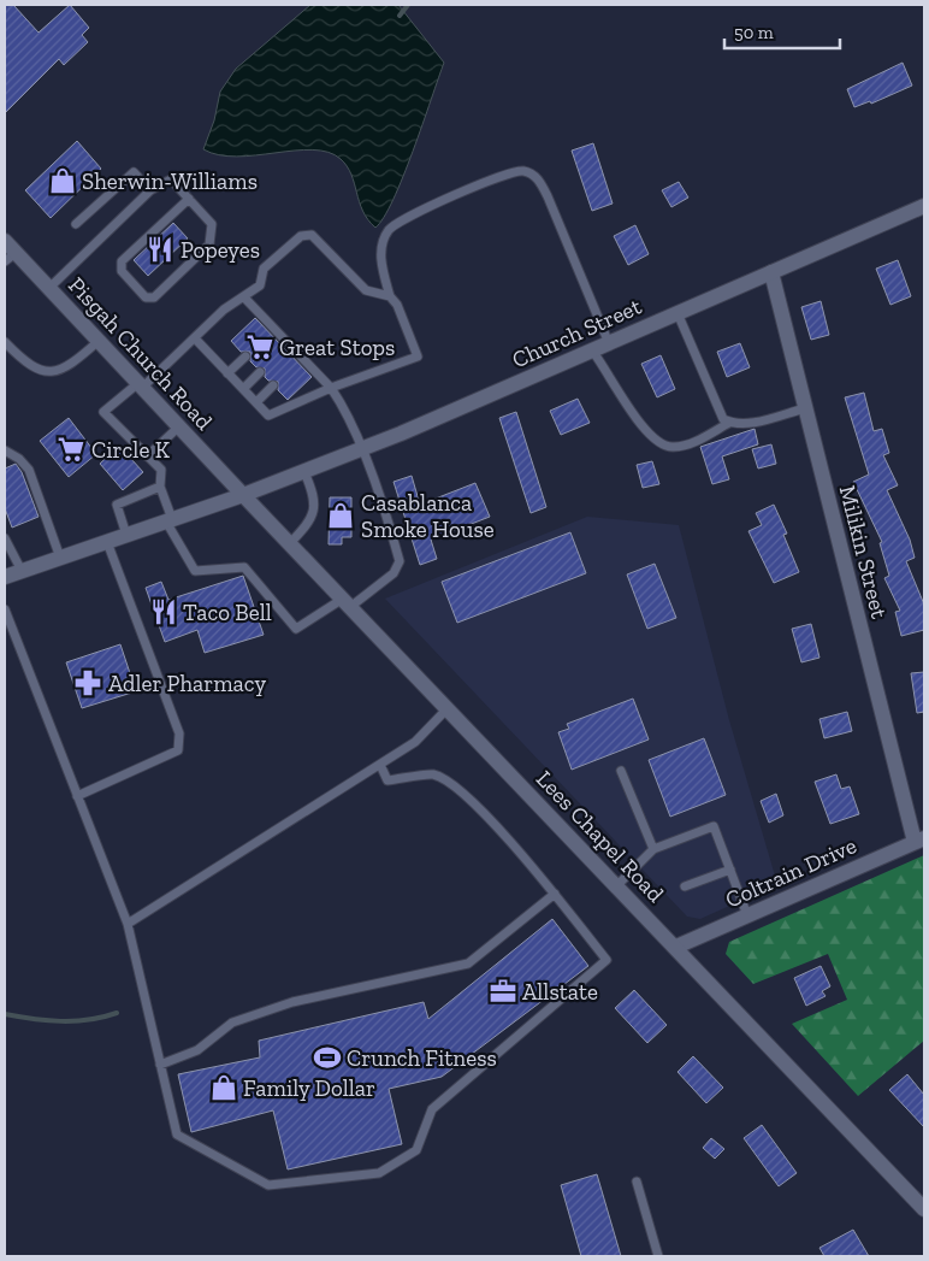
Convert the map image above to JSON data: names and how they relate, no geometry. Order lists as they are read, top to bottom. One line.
{"streets":{"street":["Church Street","Pisgah Church Road","Milikin Street","Lees Chapel Road","Coltrain Drive"]},"crossings":[["Church Street","Pisgah Church Road"],["Church Street","Milikin Street"],["Church Street","Lees Chapel Road"],["Pisgah Church Road","Lees Chapel Road"],["Milikin Street","Coltrain Drive"],["Lees Chapel Road","Coltrain Drive"]],"places":{"shop":["Sherwin-Williams","Casablanca Smoke House","Family Dollar"],"restaurant":["Popeyes","Taco Bell"],"supermarket":["Great Stops","Circle K"],"pharmacy":["Adler Pharmacy"],"office":["Allstate"],"sports":["Crunch Fitness"]},"scale_bar":"50 m"}
